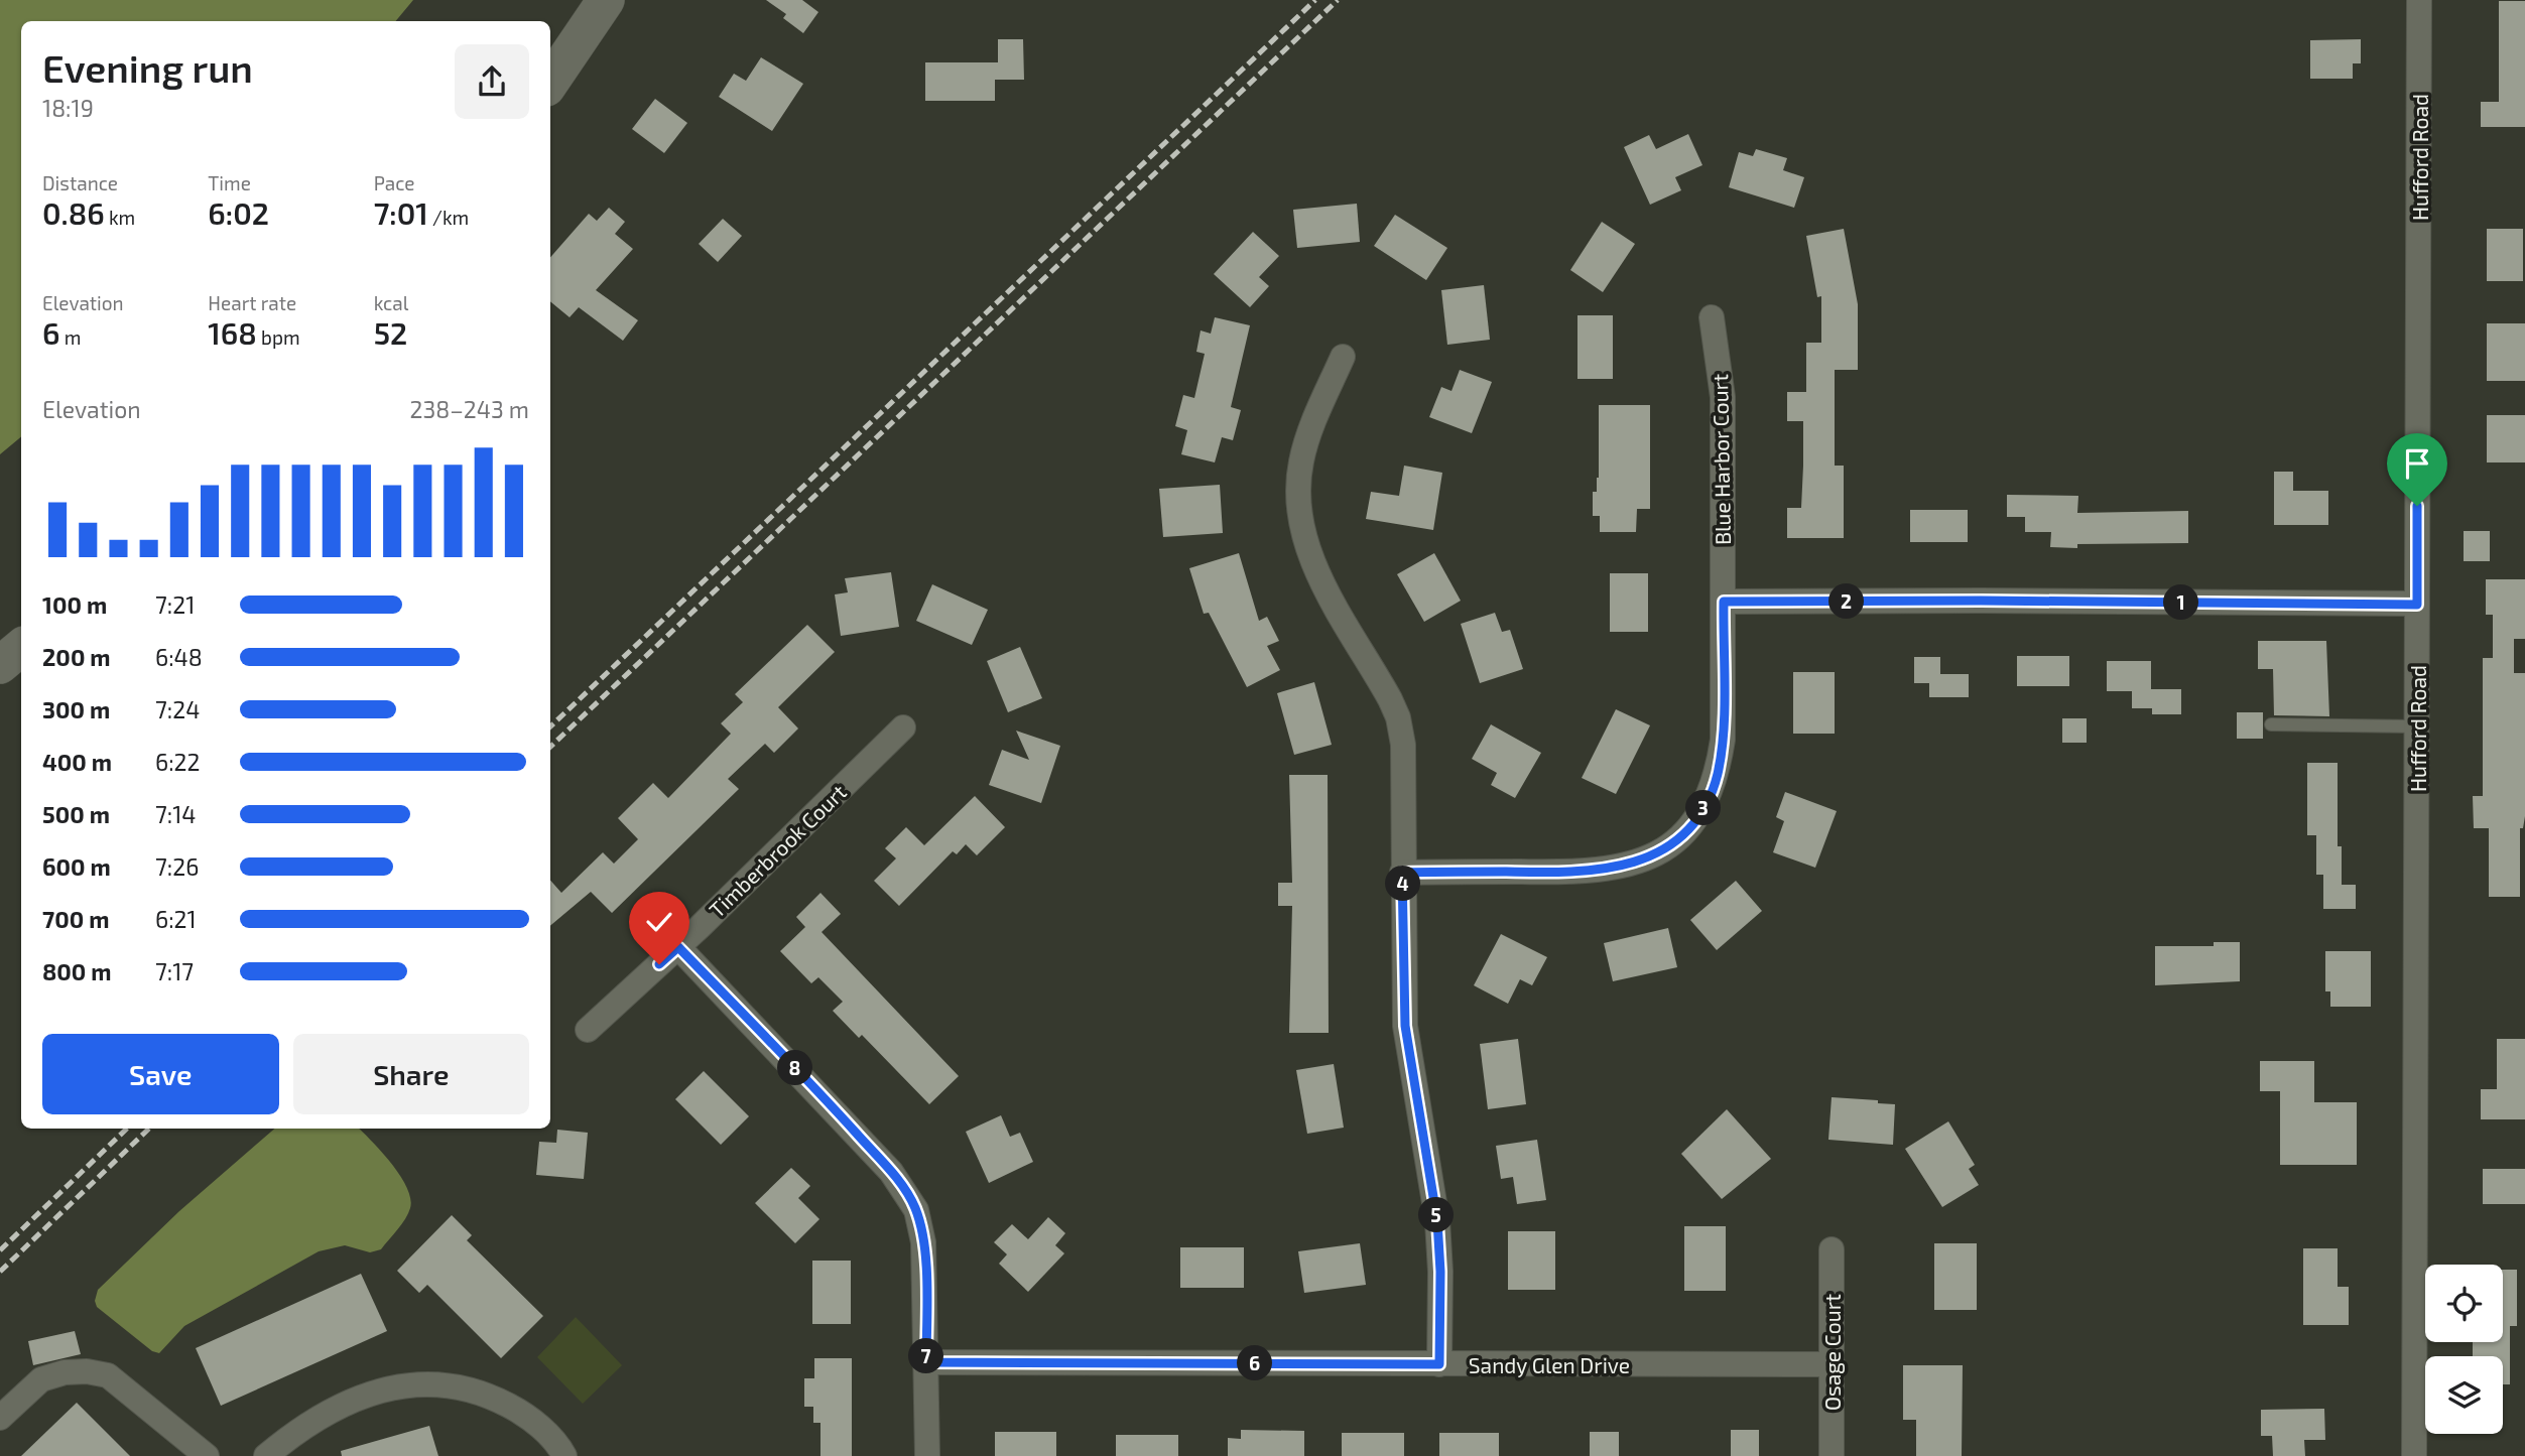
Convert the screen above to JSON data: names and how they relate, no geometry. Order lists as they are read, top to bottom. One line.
{"streets":{"street":["Hufford Road","Blue Harbor Court","Timberbrook Court","Osage Court","Sandy Glen Drive"]},"crossings":[["Osage Court","Sandy Glen Drive"]],"page":{"heading":["Evening run","18:19"],"stats":[["Distance","0.86 km"],["Time","6:02"],["Pace","7:01 /km"],["Elevation","6 m"],["Heart rate","168 bpm"],["kcal","52"]],"chart":["Elevation","238–243 m"],"list":[{"name":"100 m","note":"7:21"},{"name":"200 m","note":"6:48"},{"name":"300 m","note":"7:24"},{"name":"400 m","note":"6:22"},{"name":"500 m","note":"7:14"},{"name":"600 m","note":"7:26"},{"name":"700 m","note":"6:21"},{"name":"800 m","note":"7:17"}],"pins":["2","1","3","4","8","5","7","6"],"buttons":["Save","Share"]}}
